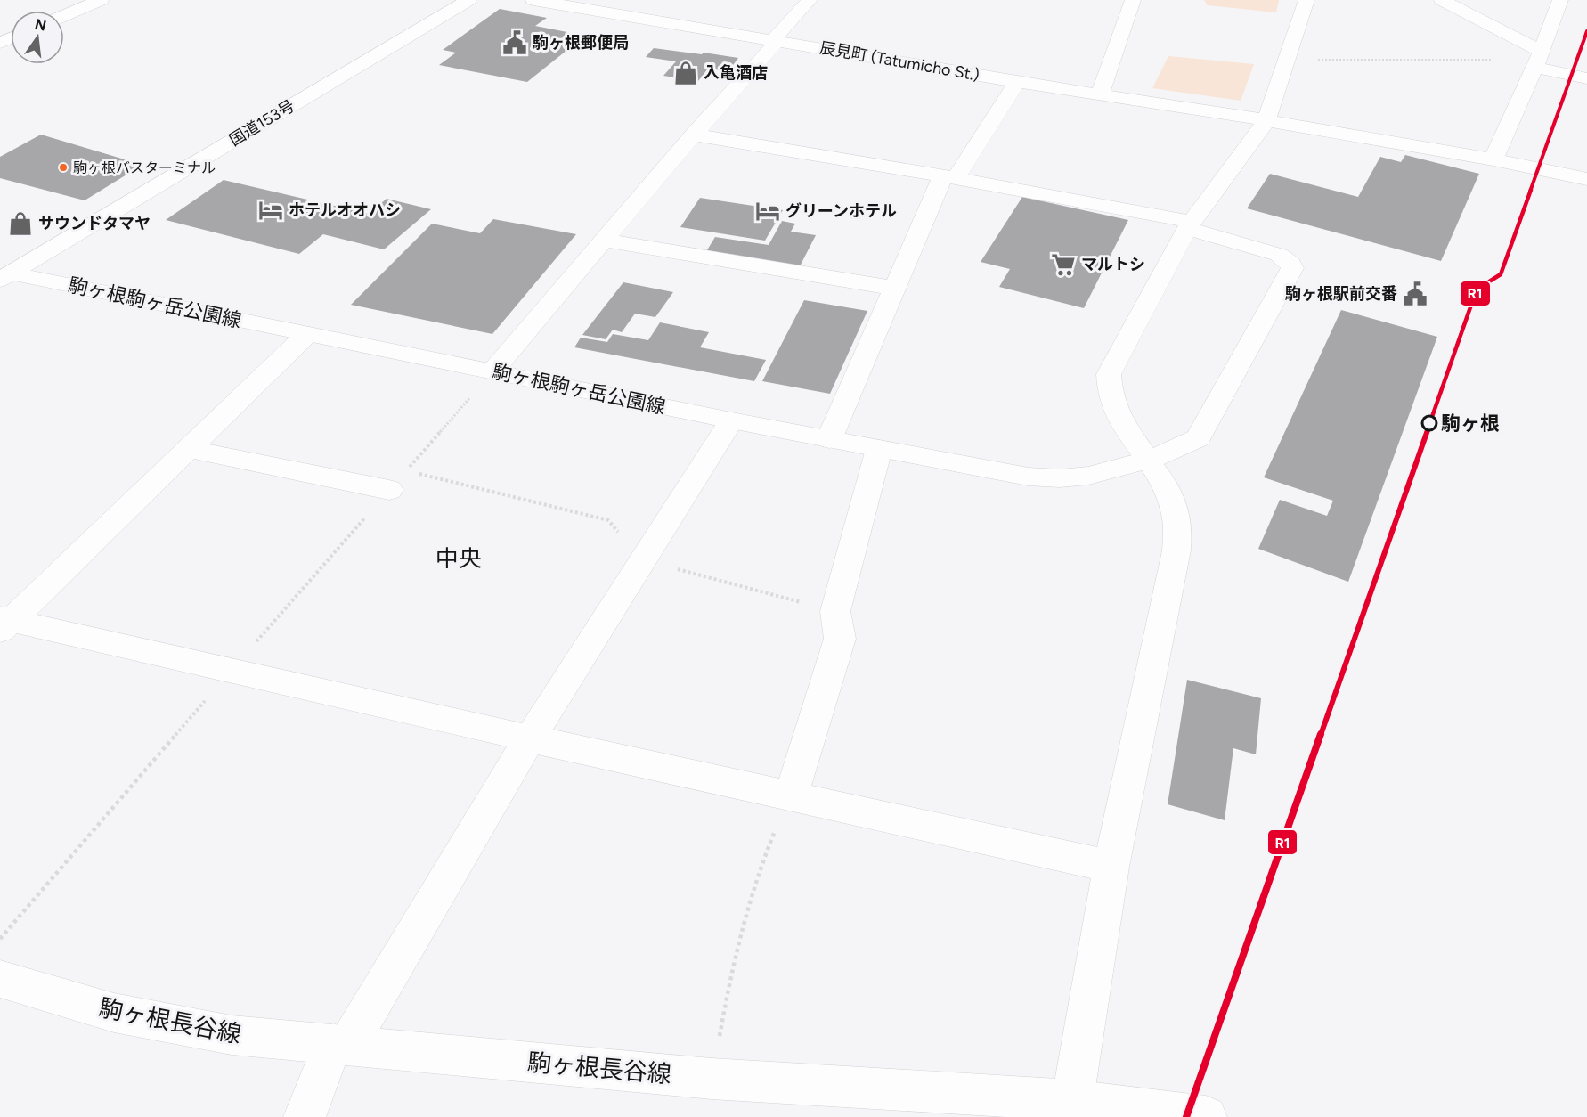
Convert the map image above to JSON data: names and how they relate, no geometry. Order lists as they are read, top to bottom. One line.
{"streets":{"main road":["辰見町 (Tatumicho St.)","国道153号","駒ヶ根駒ヶ岳公園線","駒ヶ根長谷線"]},"crossings":[["国道153号","駒ヶ根駒ヶ岳公園線"]],"districts":["中央"],"places":{"public building":["駒ヶ根郵便局","駒ヶ根駅前交番"],"shop":["入亀酒店","サウンドタマヤ"],"other":["駒ヶ根バスターミナル","駒ヶ根"],"hotel":["ホテルオオハシ","グリーンホテル"],"supermarket":["マルトシ"]},"lines":["transit line R1"],"north":"top"}
